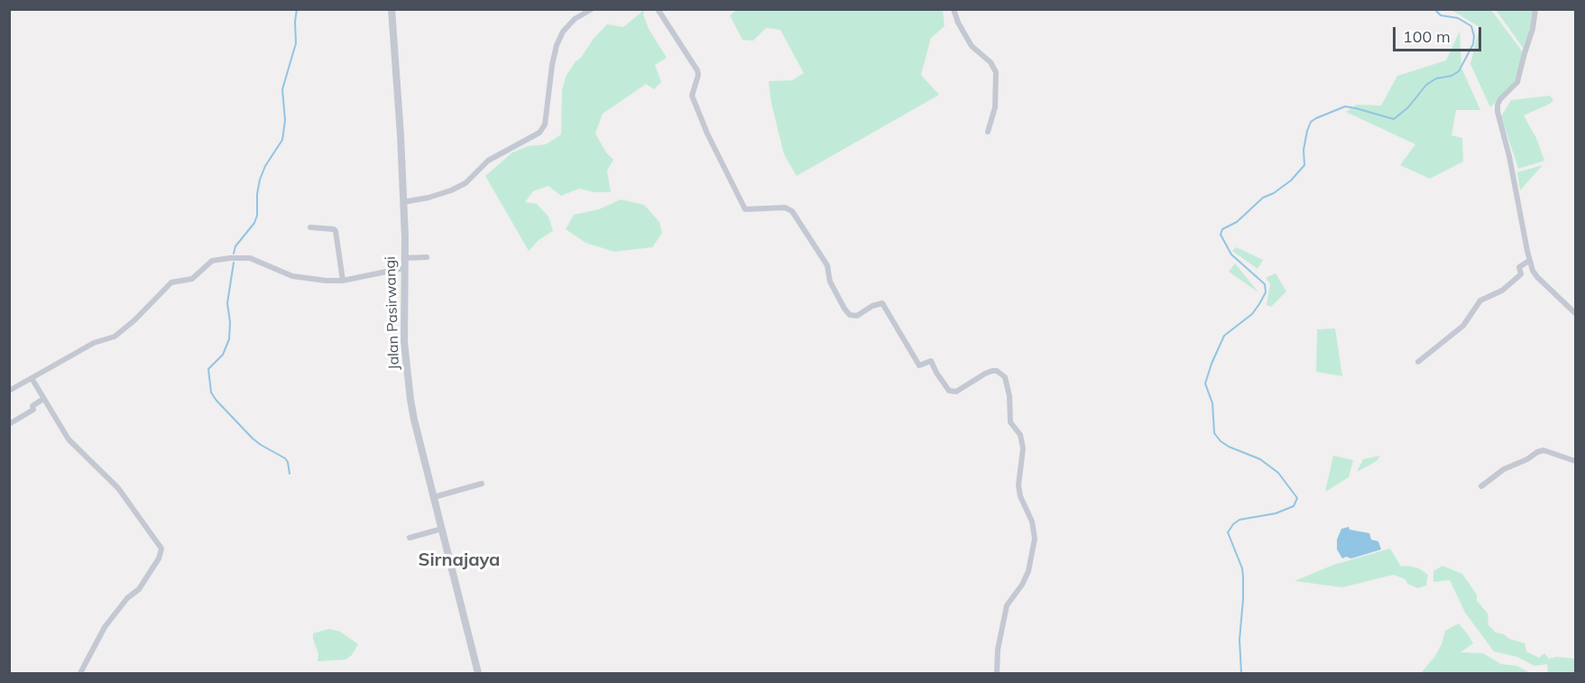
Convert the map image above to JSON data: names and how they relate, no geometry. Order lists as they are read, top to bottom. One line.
{"streets":{"street":["Jalan Pasirwangi"]},"districts":["Sirnajaya"],"scale_bar":"100 m"}
